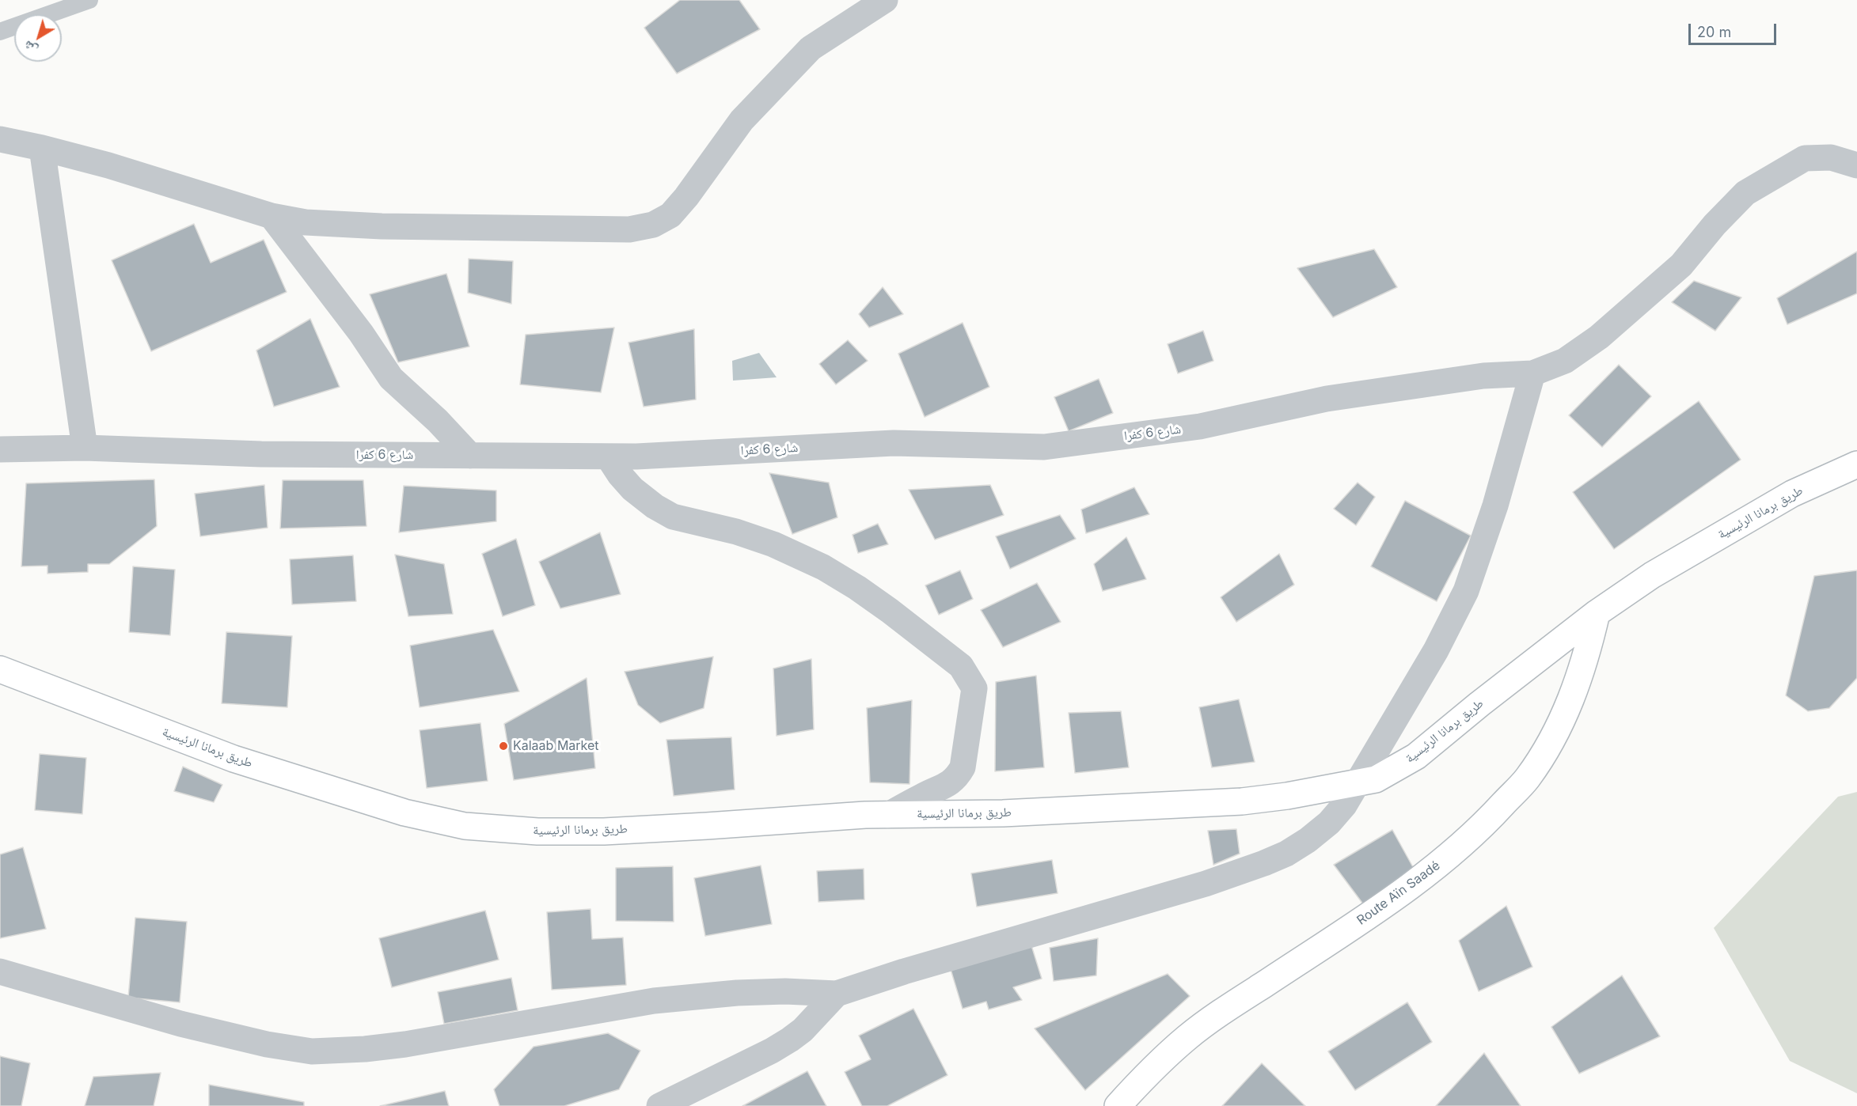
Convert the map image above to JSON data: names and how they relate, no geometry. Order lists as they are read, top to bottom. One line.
{"streets":{"main road":["طريق برمانا الرئيسية","Route Aïn Saadé"],"street":["شارع 6 كفرا"]},"crossings":[["طريق برمانا الرئيسية","Route Aïn Saadé"]],"places":["Kalaab Market"],"scale_bar":"20 m","north":"bottom left"}
